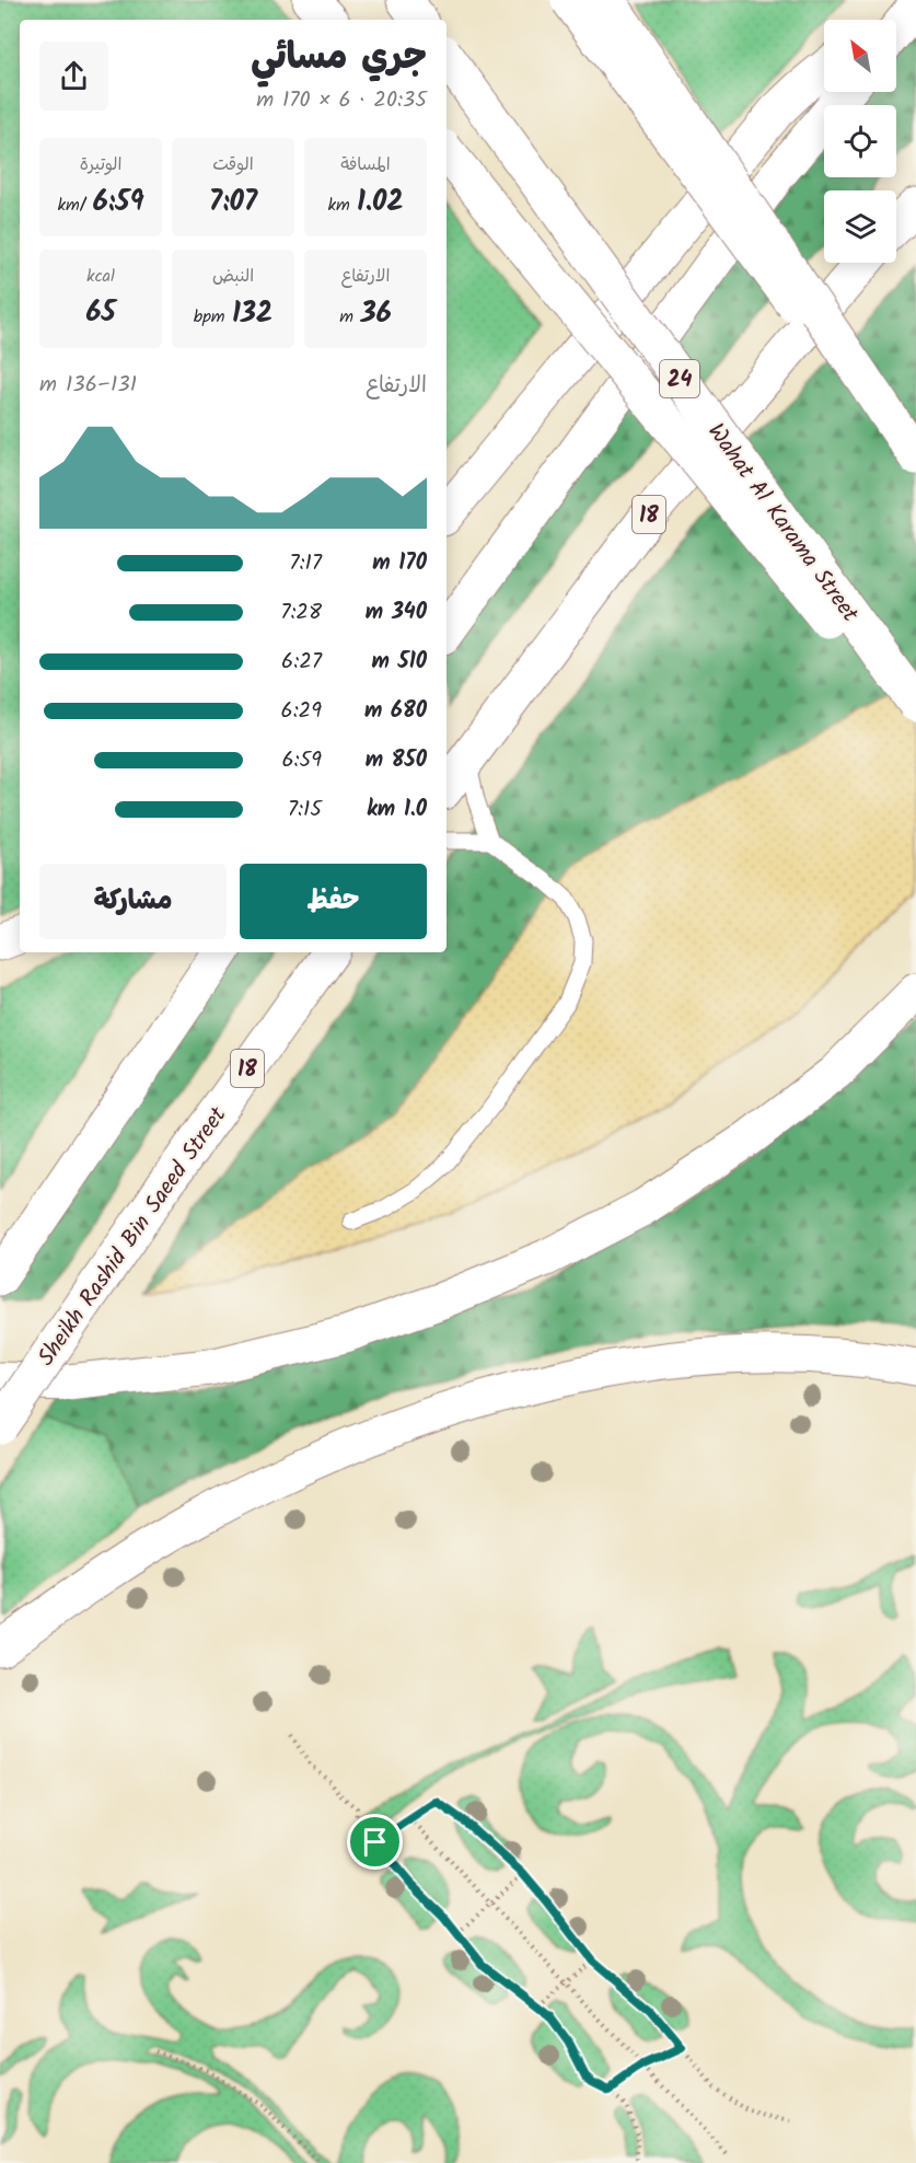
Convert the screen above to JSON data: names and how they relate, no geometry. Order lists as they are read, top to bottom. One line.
{"streets":{"main road":["24","18","Wahat Al Karama Street","Sheikh Rashid Bin Saeed Street"]},"north":"top left","page":{"heading":["جري مسائي","20:35 · 6 × 170 m"],"stats":[["المسافة","1.02 km"],["الوقت","7:07"],["الوتيرة","6:59 /km"],["الارتفاع","36 m"],["النبض","132 bpm"],["kcal","65"]],"chart":["الارتفاع","131–136 m"],"list":[{"name":"170 m","note":"7:17"},{"name":"340 m","note":"7:28"},{"name":"510 m","note":"6:27"},{"name":"680 m","note":"6:29"},{"name":"850 m","note":"6:59"},{"name":"1.0 km","note":"7:15"}],"buttons":["حفظ","مشاركة"]}}
